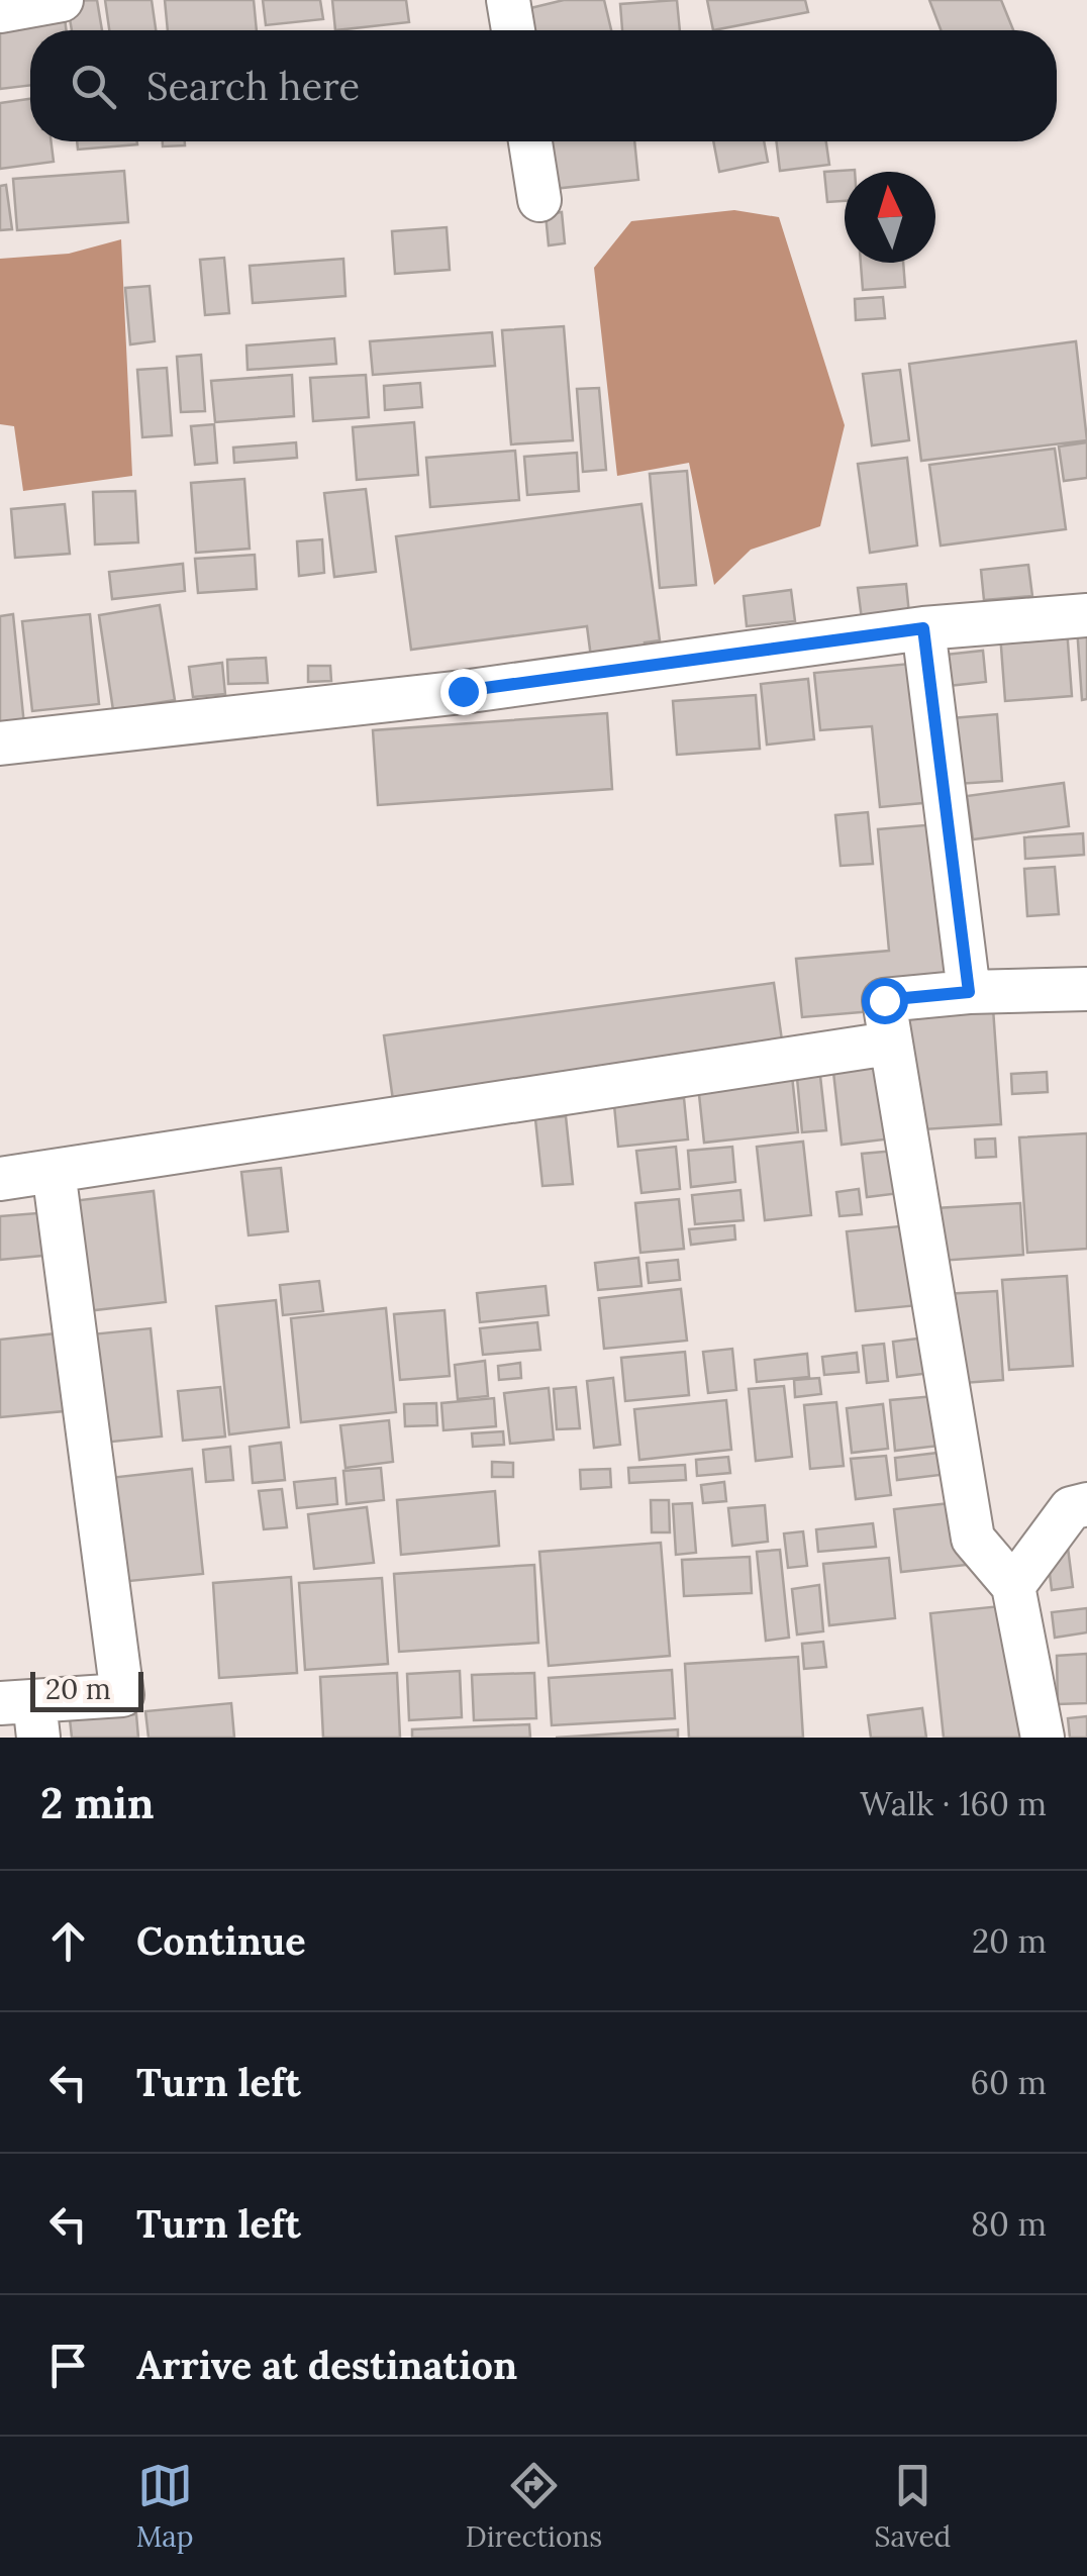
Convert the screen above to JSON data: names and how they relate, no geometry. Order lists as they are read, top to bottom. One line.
{"scale_bar":"20 m","north":"top","page":{"search":"Search here","scale":"20 m","heading":["2 min","Walk · 160 m"],"list":[["Continue","20 m"],["Turn left","60 m"],["Turn left","80 m"],"Arrive at destination"],"nav":["Map","Directions","Saved"]}}
